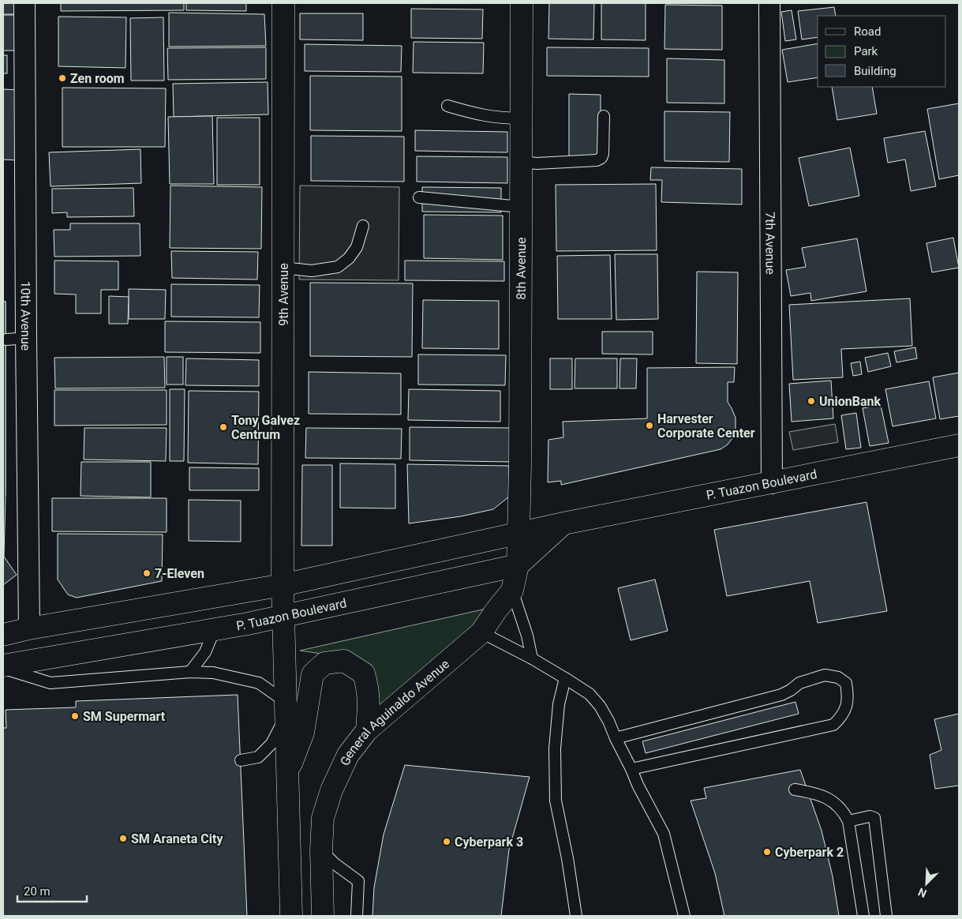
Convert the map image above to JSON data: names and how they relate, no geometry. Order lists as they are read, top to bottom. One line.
{"streets":{"street":["7th Avenue","8th Avenue","9th Avenue","10th Avenue","P. Tuazon Boulevard","General Aguinaldo Avenue"]},"crossings":[["7th Avenue","P. Tuazon Boulevard"],["8th Avenue","P. Tuazon Boulevard"],["8th Avenue","General Aguinaldo Avenue"],["9th Avenue","P. Tuazon Boulevard"],["10th Avenue","P. Tuazon Boulevard"],["P. Tuazon Boulevard","General Aguinaldo Avenue"]],"places":["Zen room","UnionBank","Harvester Corporate Center","Tony Galvez Centrum","7-Eleven","SM Supermart","SM Araneta City","Cyberpark 3","Cyberpark 2"],"legend":["Road","Park","Building"],"scale_bar":"20 m","north":"bottom left"}
